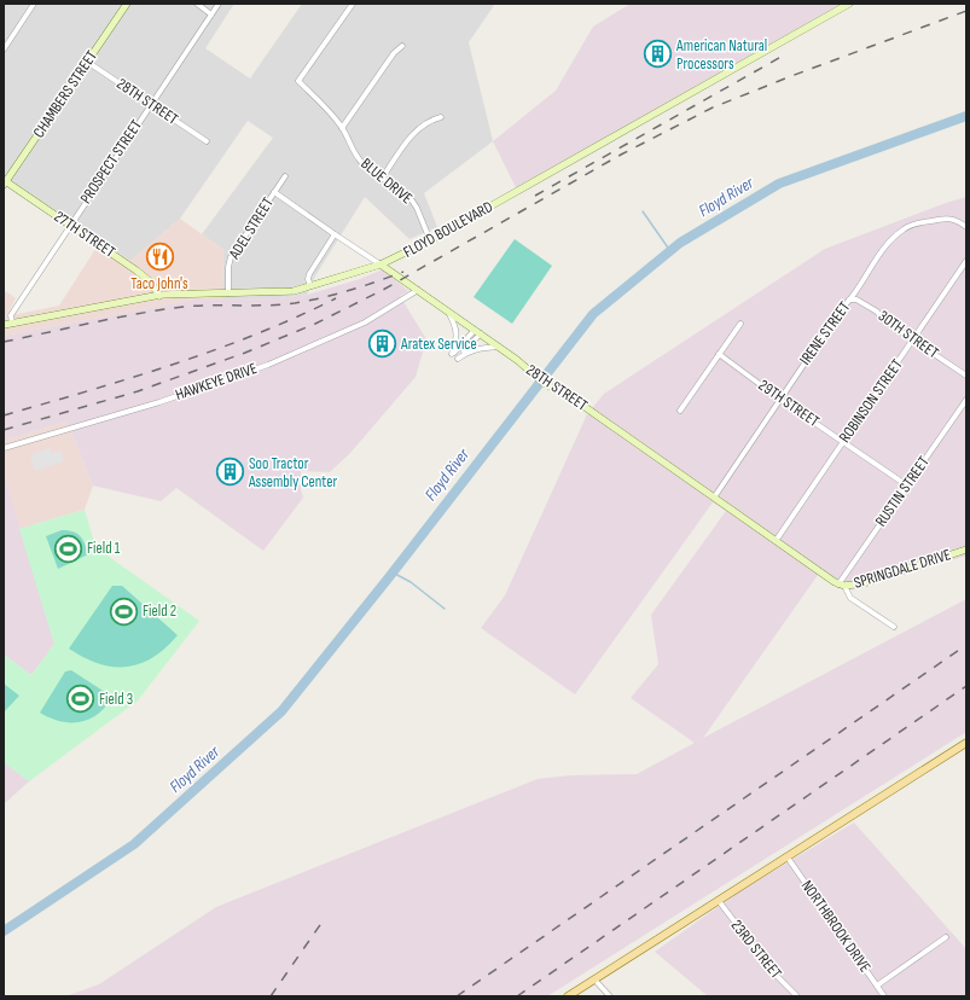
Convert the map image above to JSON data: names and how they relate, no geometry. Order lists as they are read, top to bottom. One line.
{"streets":{"main road":["CHAMBERS STREET","28TH STREET","FLOYD BOULEVARD","27TH STREET","SPRINGDALE DRIVE"],"street":["PROSPECT STREET","BLUE DRIVE","ADEL STREET","IRENE STREET","30TH STREET","HAWKEYE DRIVE","ROBINSON STREET","29TH STREET","RUSTIN STREET","NORTHBROOK DRIVE","23RD STREET"]},"crossings":[["CHAMBERS STREET","28TH STREET"],["CHAMBERS STREET","27TH STREET"],["28TH STREET","PROSPECT STREET"],["28TH STREET","ADEL STREET"],["28TH STREET","FLOYD BOULEVARD"],["28TH STREET","IRENE STREET"],["28TH STREET","HAWKEYE DRIVE"],["28TH STREET","ROBINSON STREET"],["28TH STREET","RUSTIN STREET"],["28TH STREET","SPRINGDALE DRIVE"],["PROSPECT STREET","FLOYD BOULEVARD"],["PROSPECT STREET","27TH STREET"],["BLUE DRIVE","FLOYD BOULEVARD"],["ADEL STREET","FLOYD BOULEVARD"],["FLOYD BOULEVARD","27TH STREET"],["IRENE STREET","30TH STREET"],["IRENE STREET","29TH STREET"],["30TH STREET","ROBINSON STREET"],["ROBINSON STREET","29TH STREET"],["29TH STREET","RUSTIN STREET"],["RUSTIN STREET","SPRINGDALE DRIVE"]],"water":["Floyd River"],"places":{"building":["American Natural Processors","Aratex Service","Soo Tractor Assembly Center"],"restaurant":["Taco John's"],"sports":["Field 1","Field 2","Field 3"]}}
